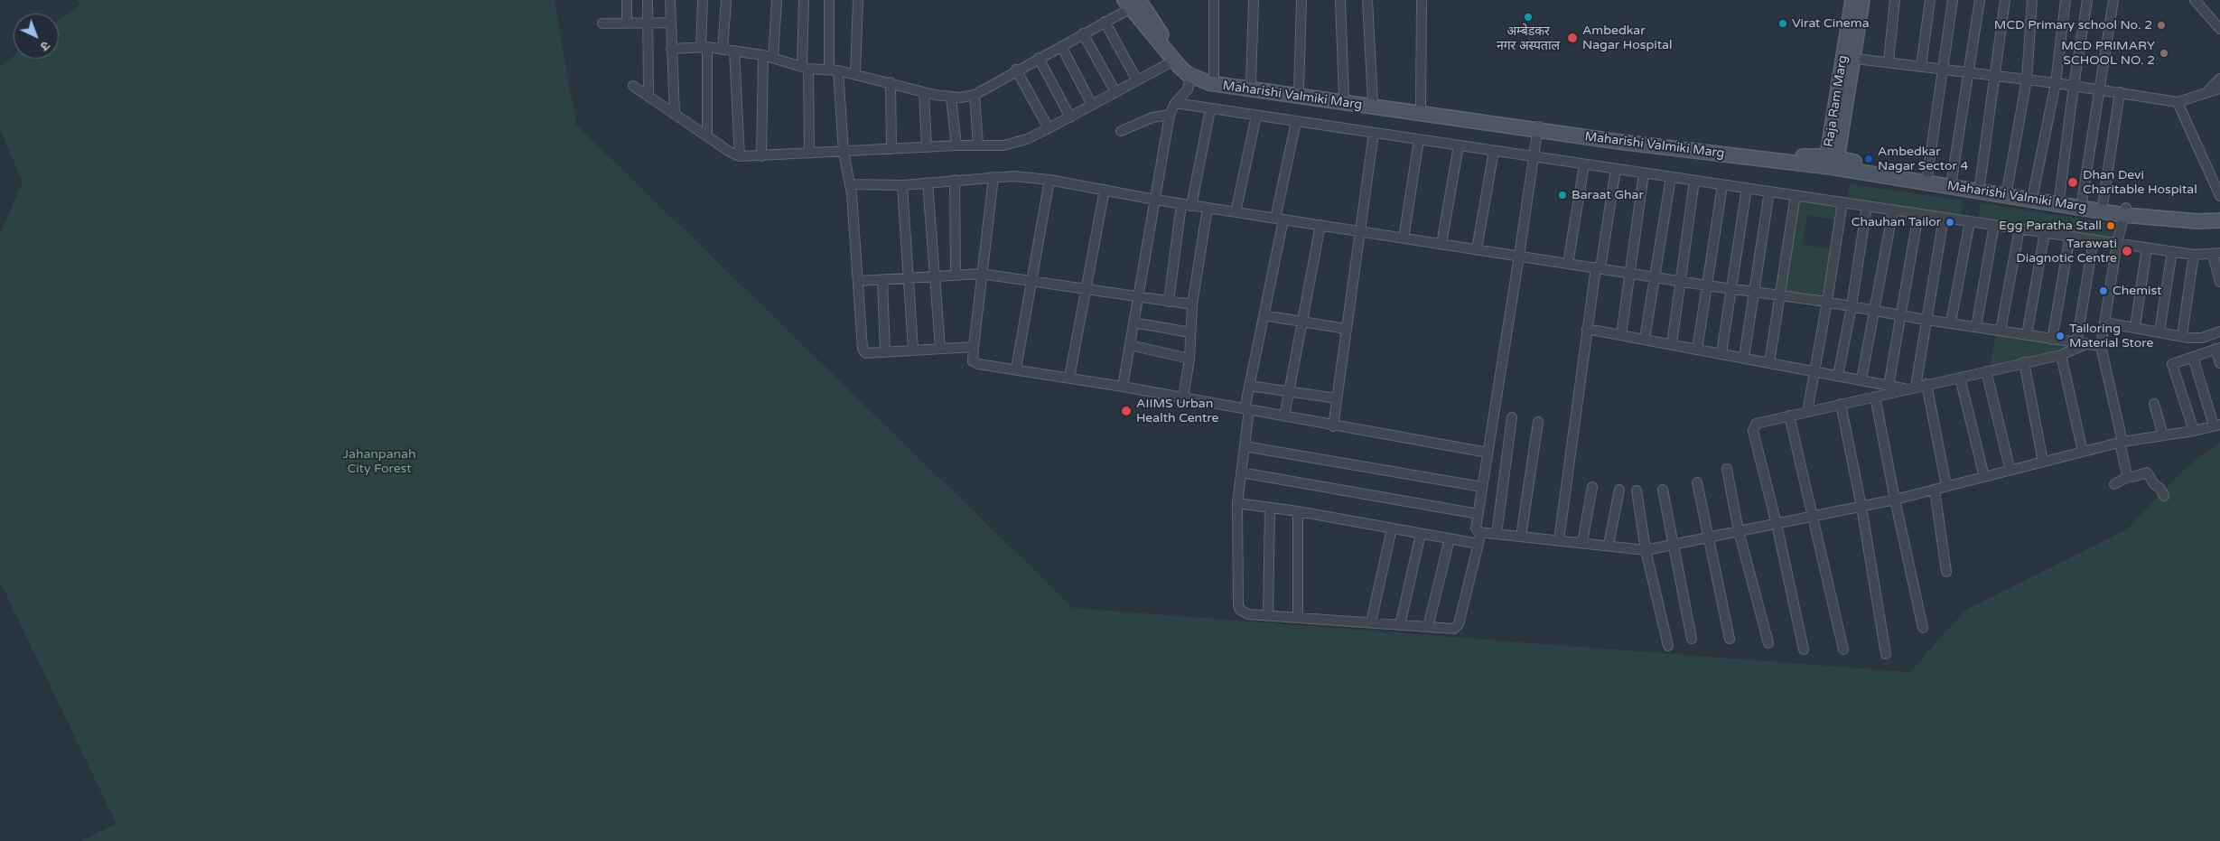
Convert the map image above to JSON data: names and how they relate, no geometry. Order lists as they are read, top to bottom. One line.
{"streets":{"street":["Maharishi Valmiki Marg","Raja Ram Marg"]},"crossings":[["Maharishi Valmiki Marg","Raja Ram Marg"]],"parks":["Jahanpanah City Forest"],"places":["अम्बेडकर नगर अस्पताल","Virat Cinema","MCD Primary school No. 2","Ambedkar Nagar Hospital","MCD PRIMARY SCHOOL NO. 2","Ambedkar Nagar Sector 4","Dhan Devi Charitable Hospital","Baraat Ghar","Chauhan Tailor","Egg Paratha Stall","Tarawati Diagnotic Centre","Chemist","Tailoring Material Store","AIIMS Urban Health Centre"],"north":"bottom right"}
